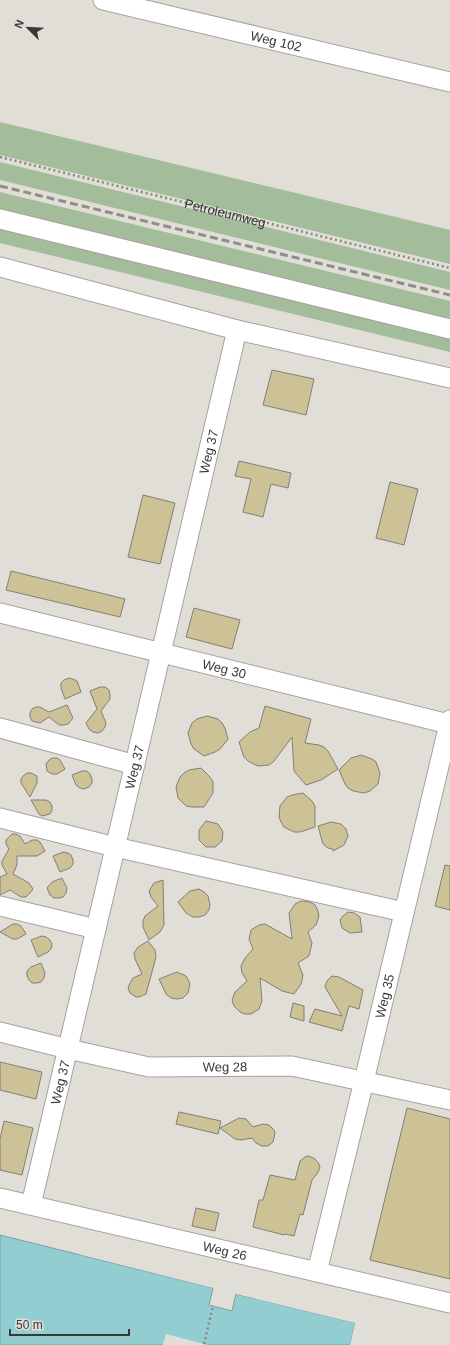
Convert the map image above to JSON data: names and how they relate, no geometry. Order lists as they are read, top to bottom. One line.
{"streets":{"street":["Weg 102","Weg 37","Weg 30","Weg 35","Weg 28","Weg 26"],"path":["Petroleumweg"]},"crossings":[["Weg 37","Weg 30"],["Weg 37","Weg 28"],["Weg 37","Weg 26"],["Weg 30","Weg 35"],["Weg 35","Weg 28"],["Weg 35","Weg 26"]],"scale_bar":"50 m","north":"top left"}
